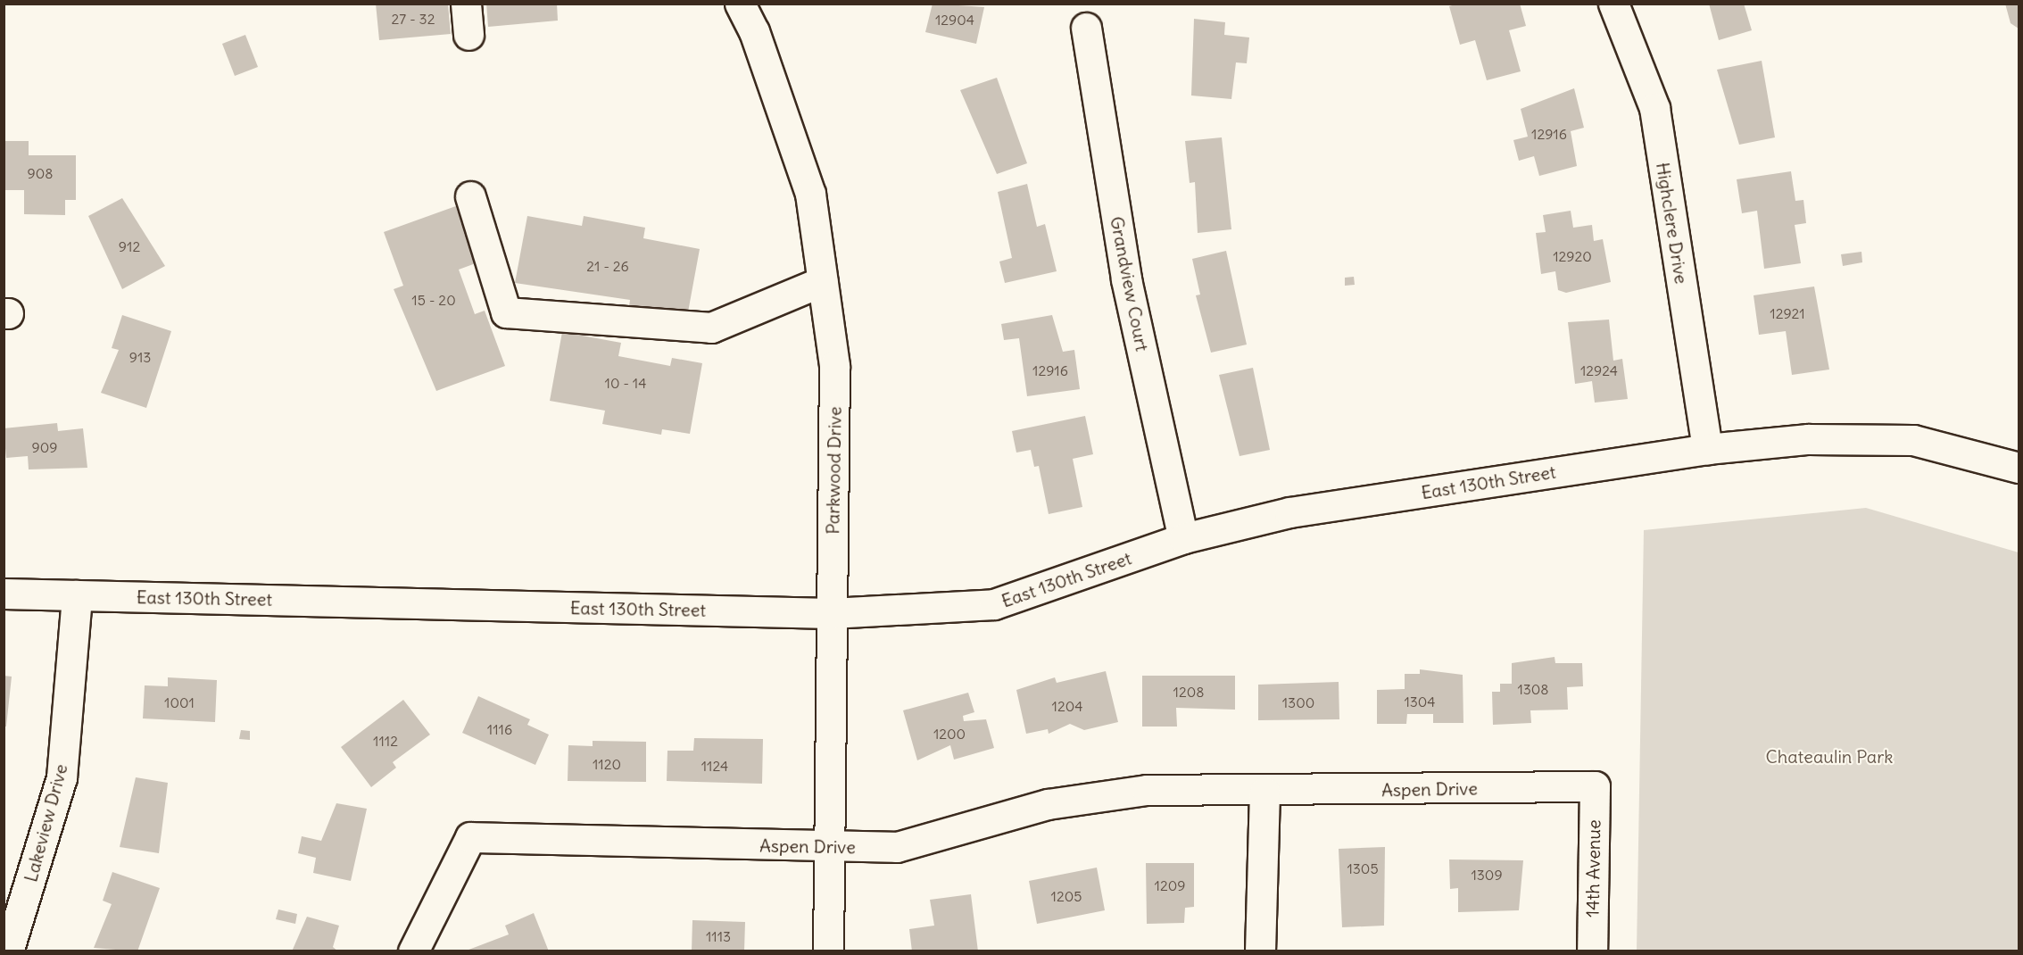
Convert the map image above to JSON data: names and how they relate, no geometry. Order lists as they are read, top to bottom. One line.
{"streets":{"street":["Highclere Drive","Grandview Court","Parkwood Drive","East 130th Street","Aspen Drive","Lakeview Drive","14th Avenue"]},"crossings":[["Highclere Drive","East 130th Street"],["Grandview Court","East 130th Street"],["Parkwood Drive","East 130th Street"],["Parkwood Drive","Aspen Drive"],["East 130th Street","Lakeview Drive"],["Aspen Drive","14th Avenue"]],"parks":["Chateaulin Park"],"house_numbers":["27 - 32","12904","12916","908","912","12920","21 - 26","15 - 20","12921","913","12916","12924","10 - 14","909","1308","1208","1304","1001","1300","1204","1116","1200","1112","1120","1124","1305","1309","1209","1205","1113"]}
